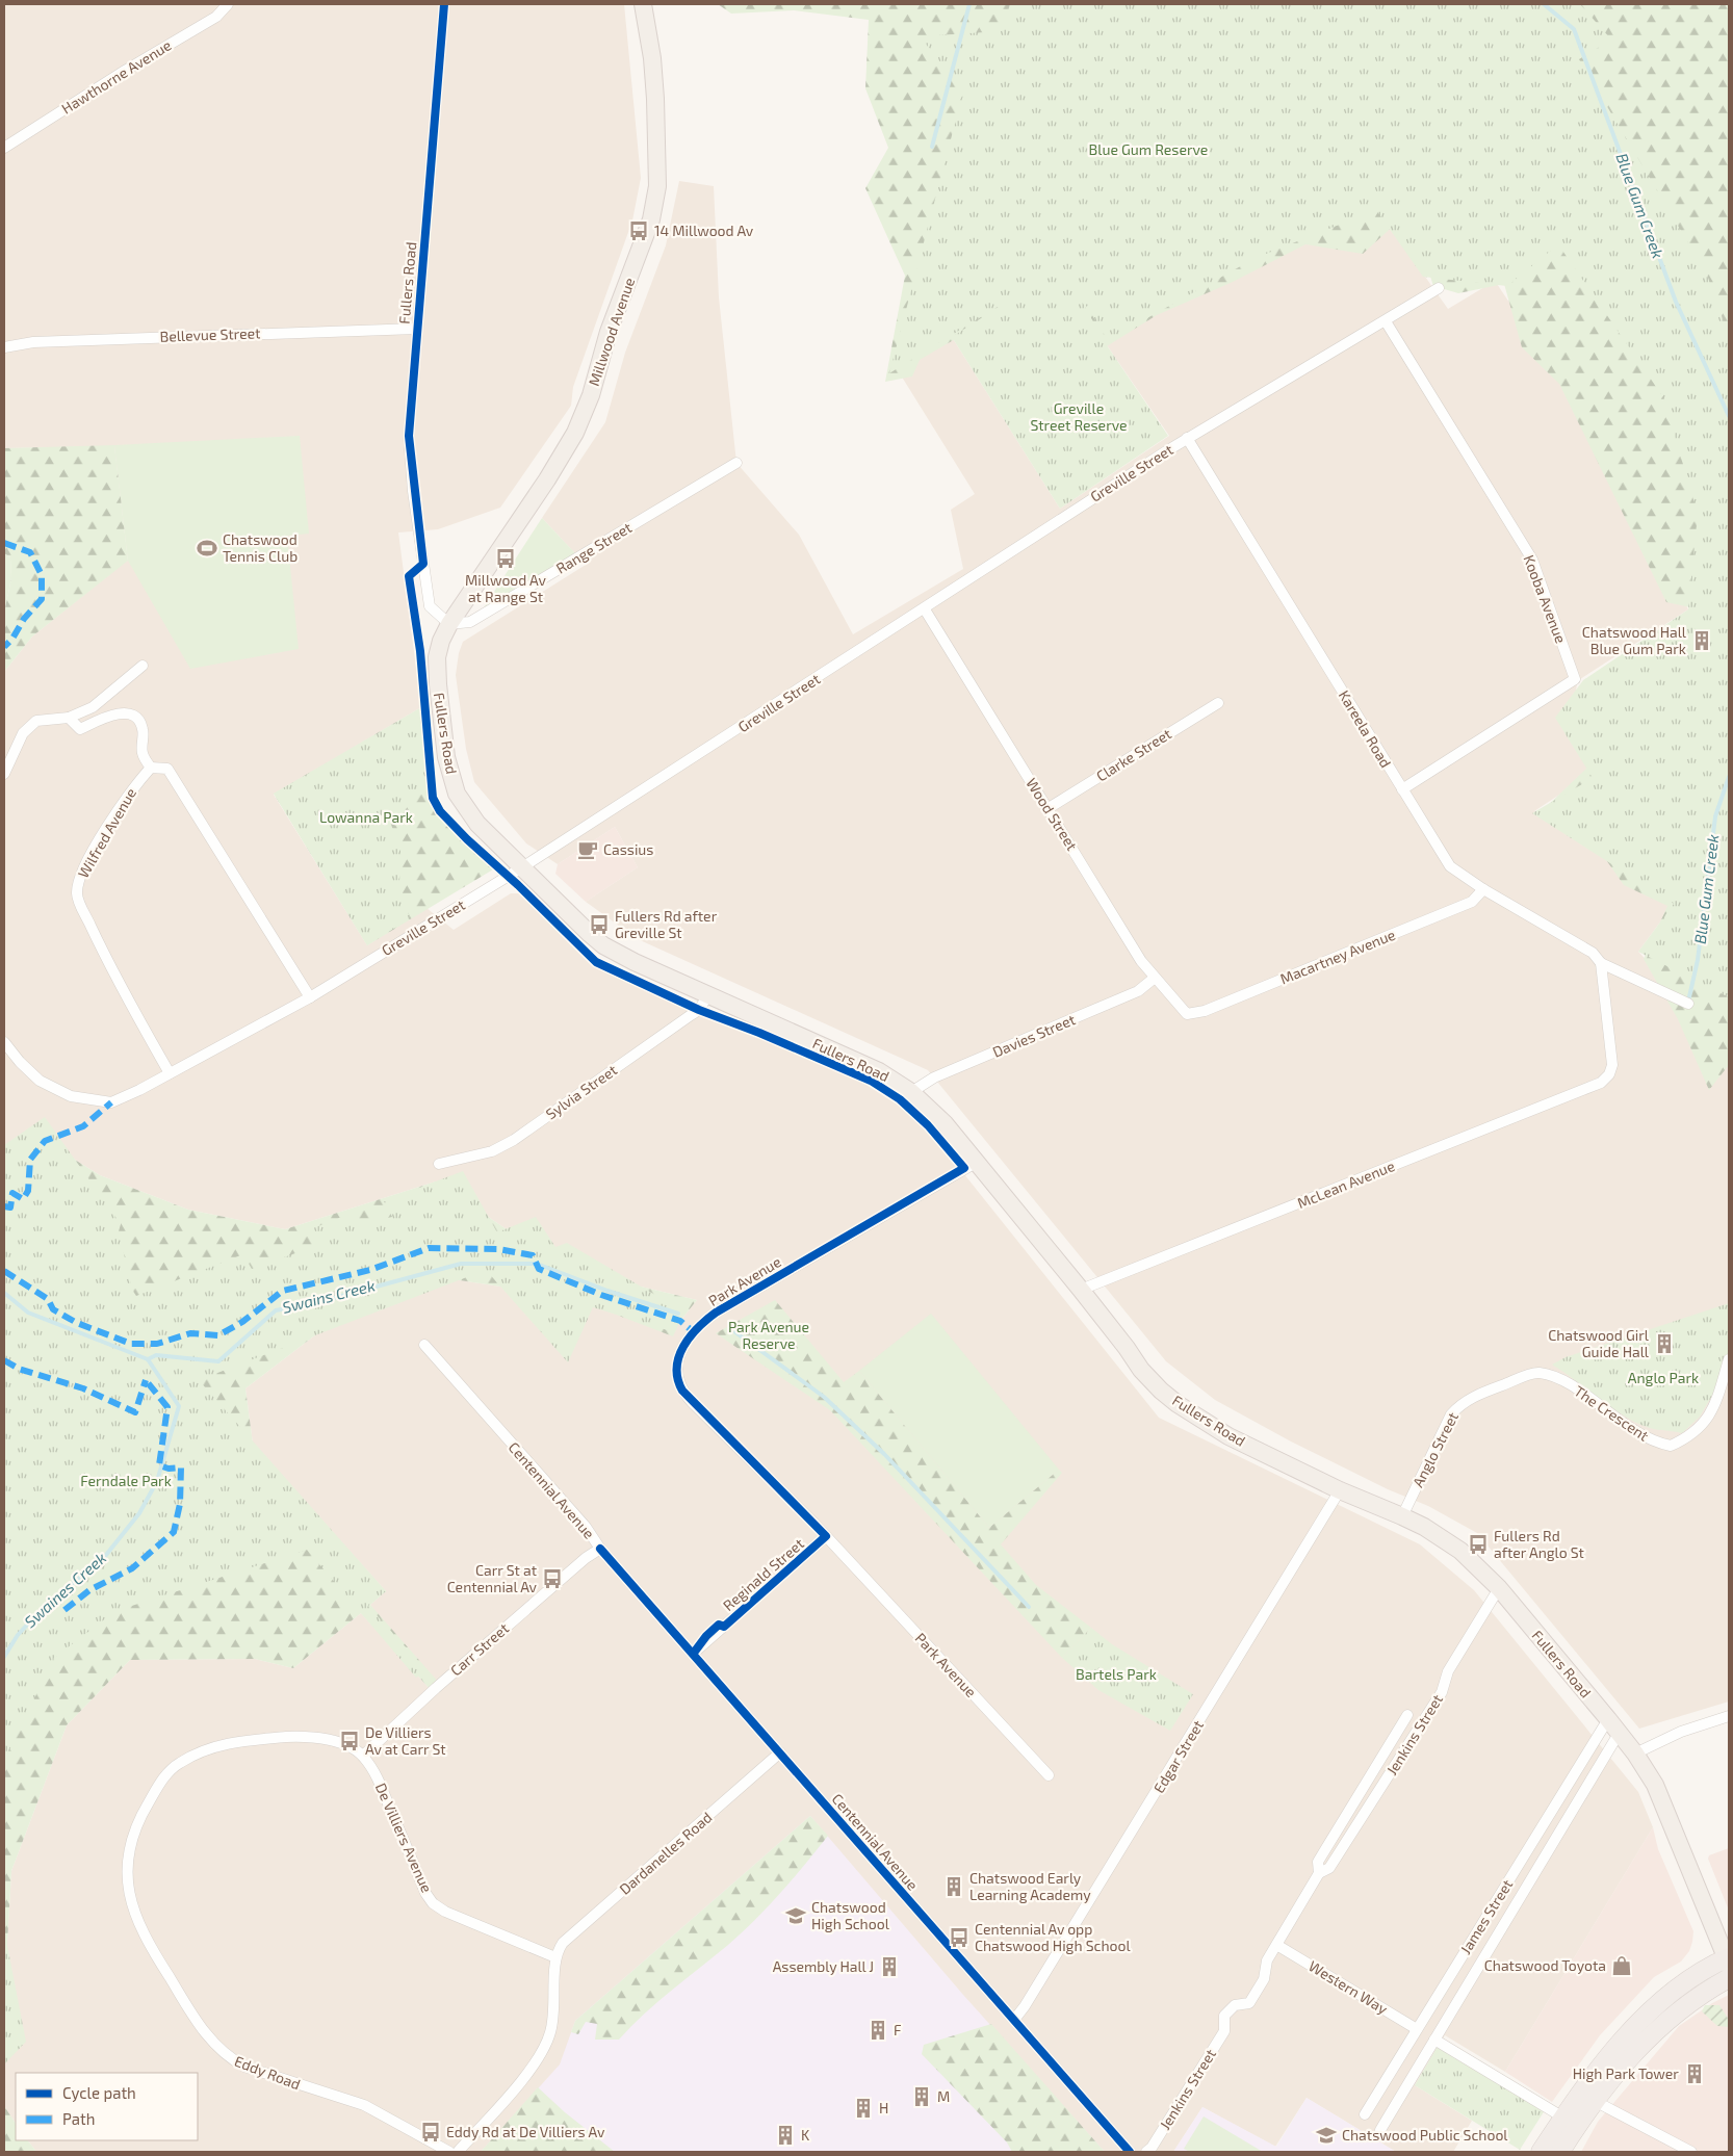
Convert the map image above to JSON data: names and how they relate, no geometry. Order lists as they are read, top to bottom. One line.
{"streets":{"main road":["Fullers Road","Millwood Avenue"],"street":["Hawthorne Avenue","Bellevue Street","Greville Street","Range Street","Kooba Avenue","Kareela Road","Clarke Street","Wood Street","Wilfred Avenue","Macartney Avenue","Davies Street","Sylvia Street","McLean Avenue","Park Avenue","The Crescent","Anglo Street","Centennial Avenue","Reginald Street","Carr Street","Jenkins Street","Edgar Street","De Villiers Avenue","Dardanelles Road","James Street","Western Way","Eddy Road"]},"crossings":[["Fullers Road","Millwood Avenue"],["Fullers Road","Bellevue Street"],["Fullers Road","Greville Street"],["Fullers Road","Range Street"],["Fullers Road","Davies Street"],["Fullers Road","Sylvia Street"],["Fullers Road","McLean Avenue"],["Fullers Road","Park Avenue"],["Fullers Road","Anglo Street"],["Fullers Road","Jenkins Street"],["Fullers Road","Edgar Street"],["Fullers Road","James Street"],["Millwood Avenue","Range Street"],["Greville Street","Kooba Avenue"],["Greville Street","Kareela Road"],["Greville Street","Wood Street"],["Greville Street","Wilfred Avenue"],["Kooba Avenue","Kareela Road"],["Kareela Road","Macartney Avenue"],["Kareela Road","McLean Avenue"],["Clarke Street","Wood Street"],["Wood Street","Macartney Avenue"],["Wood Street","Davies Street"],["Park Avenue","Reginald Street"],["The Crescent","Anglo Street"],["Centennial Avenue","Reginald Street"],["Centennial Avenue","Carr Street"],["Centennial Avenue","Edgar Street"],["Centennial Avenue","Dardanelles Road"],["Carr Street","De Villiers Avenue"],["Carr Street","Eddy Road"],["Jenkins Street","Western Way"],["De Villiers Avenue","Dardanelles Road"],["De Villiers Avenue","Eddy Road"],["James Street","Western Way"]],"water":["Blue Gum Creek","Swains Creek","Swaines Creek"],"parks":["Blue Gum Reserve","Greville Street Reserve","Lowanna Park","Park Avenue Reserve","Anglo Park","Ferndale Park","Bartels Park"],"places":{"bus stop":["14 Millwood Av","Millwood Av at Range St","Fullers Rd after Greville St","Fullers Rd after Anglo St","Carr St at Centennial Av","De Villiers Av at Carr St","Centennial Av opp Chatswood High School","Eddy Rd at De Villiers Av"],"sports":["Chatswood Tennis Club"],"building":["Chatswood Hall Blue Gum Park","Chatswood Girl Guide Hall","Chatswood Early Learning Academy","Assembly Hall J","F","High Park Tower","M","H","K"],"cafe":["Cassius"],"school or university":["Chatswood High School","Chatswood Public School"],"shop":["Chatswood Toyota"]},"legend":["Cycle path","Path"]}
